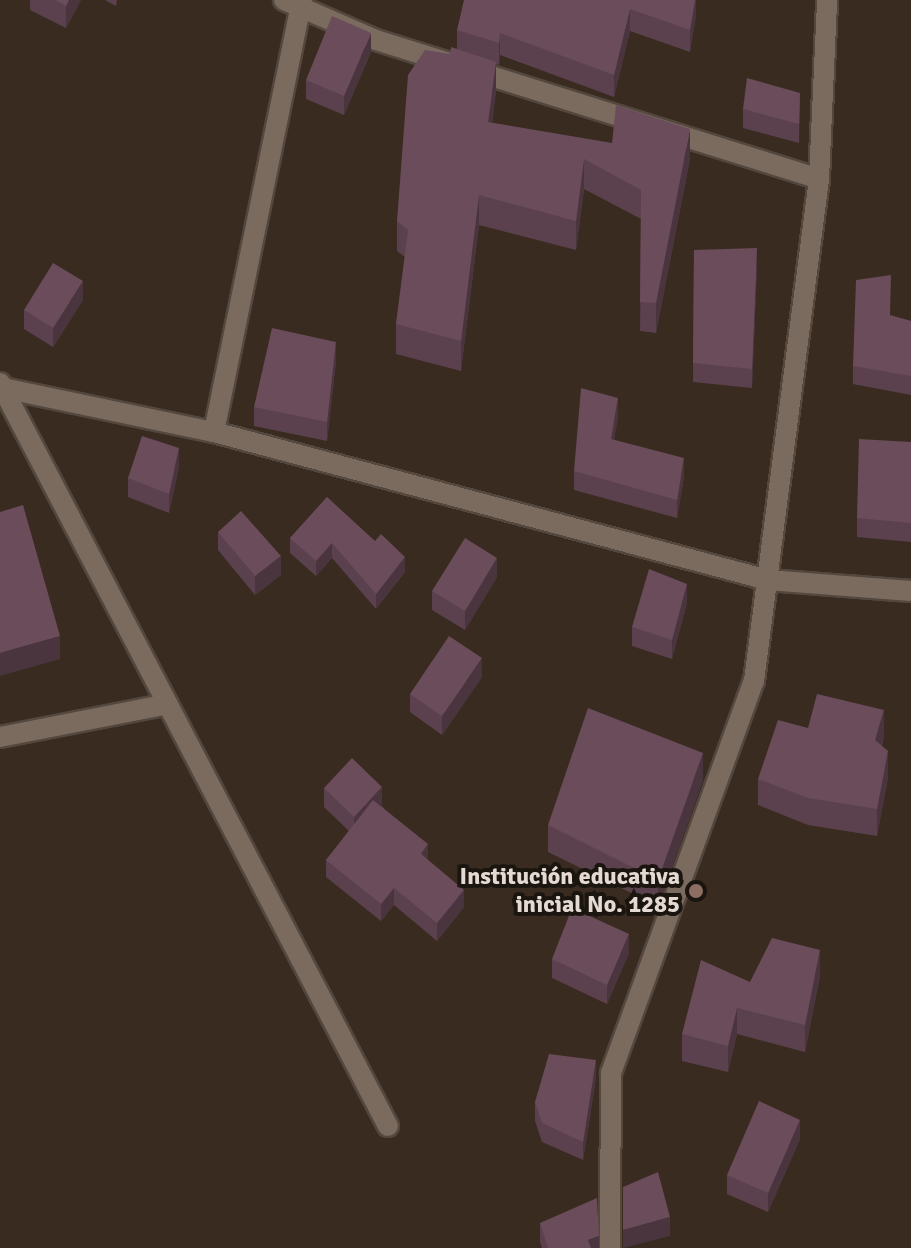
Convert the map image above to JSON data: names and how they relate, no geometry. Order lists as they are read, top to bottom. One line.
{"places":["Institución educativa inicial No. 1285"]}
